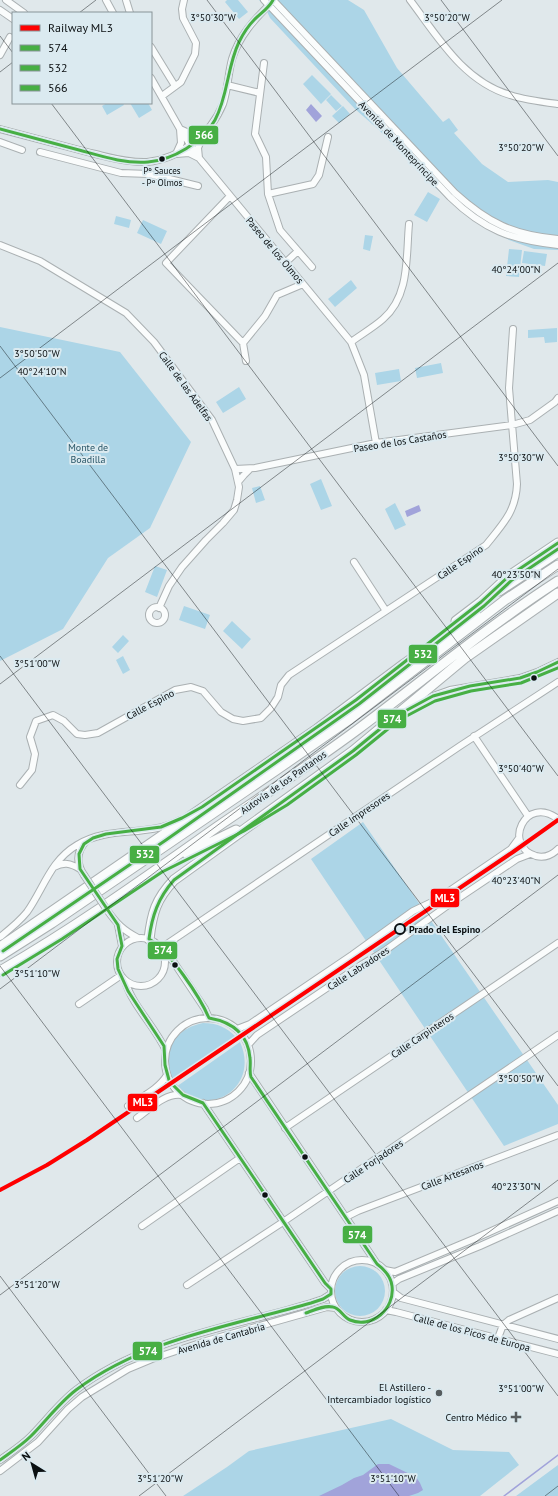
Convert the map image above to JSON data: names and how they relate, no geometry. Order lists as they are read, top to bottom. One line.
{"streets":{"highway":["Autovía de los Pantanos"],"street":["Avenida de Montepríncipe","Paseo de los Olmos","Calle de las Adelfas","Paseo de los Castaños","Calle Espino","Calle Impresores","Calle Labradores","Calle Carpinteros","Calle Forjadores","Calle Artesanos","Calle de los Picos de Europa","Avenida de Cantabria"]},"crossings":[["Paseo de los Olmos","Paseo de los Castaños"],["Calle de las Adelfas","Paseo de los Castaños"],["Paseo de los Castaños","Calle Espino"],["Calle de los Picos de Europa","Avenida de Cantabria"]],"parks":["Monte de Boadilla"],"places":{"other":["Pº Sauces - Pº Olmos","Prado del Espino","El Astillero - Intercambiador logístico"],"health":["Centro Médico"]},"lines":["transit line 566","transit line 574","transit line 532","rail line ML3"],"legend":["Railway ML3","574","532","566"],"north":"top left","coordinates":["3°50'30\"W","3°50'20\"W","40°24'00\"N","3°50'50\"W","40°24'10\"N","40°23'50\"N","3°51'00\"W","3°50'40\"W","40°23'40\"N","3°51'10\"W","40°23'30\"N","3°51'20\"W"]}
